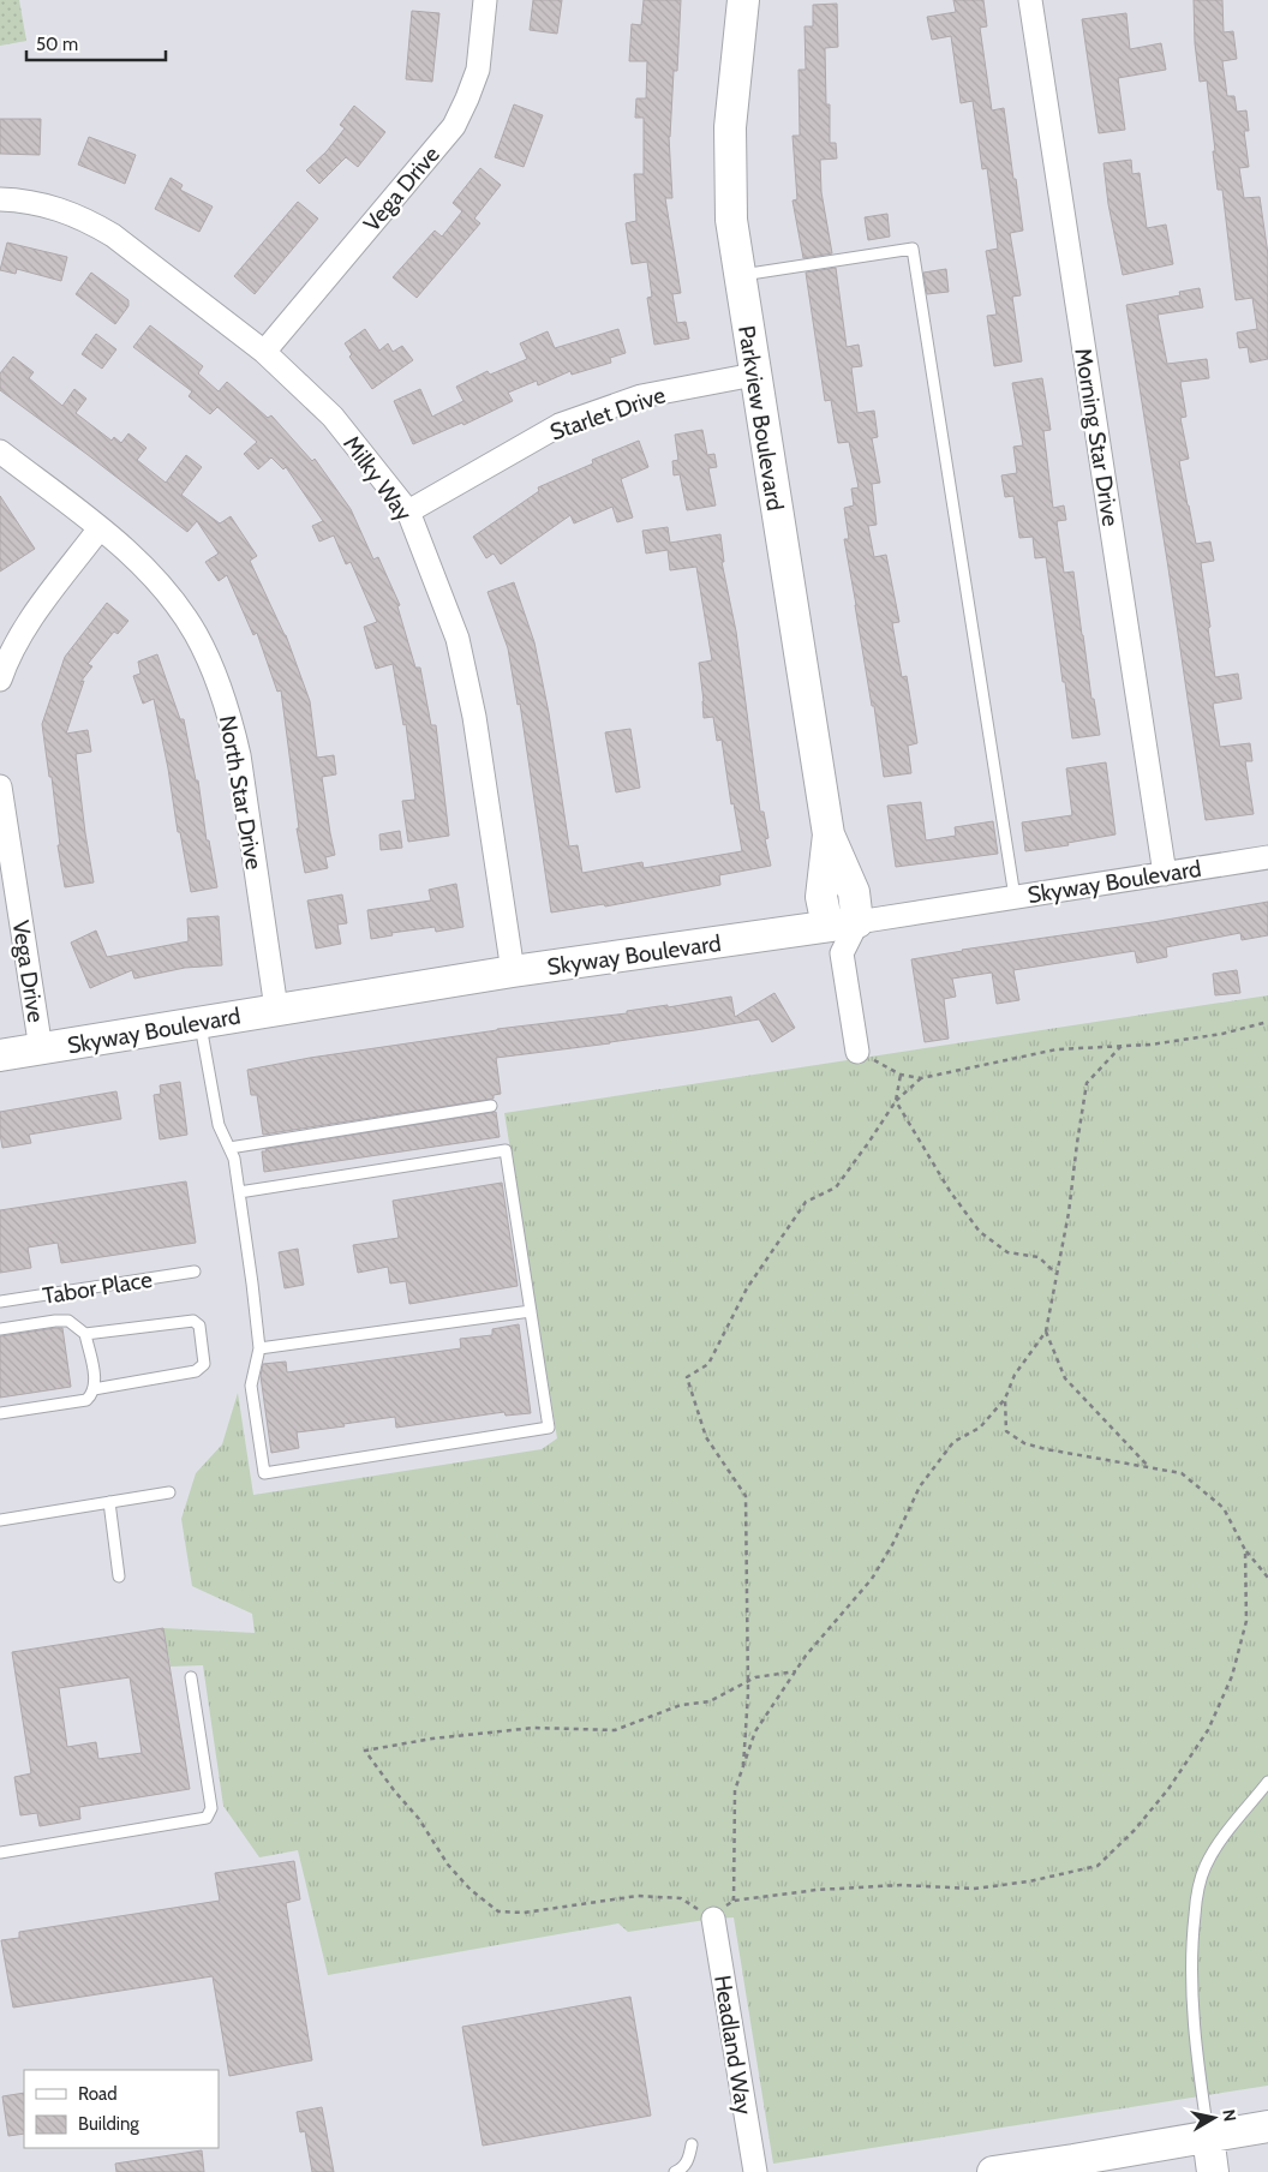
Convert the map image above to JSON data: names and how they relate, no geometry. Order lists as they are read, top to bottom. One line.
{"streets":{"street":["Vega Drive","Starlet Drive","Parkview Boulevard","Morning Star Drive","Milky Way","North Star Drive","Skyway Boulevard","Headland Way"],"lane":["Tabor Place"]},"crossings":[["Vega Drive","Milky Way"],["Vega Drive","Skyway Boulevard"],["Starlet Drive","Parkview Boulevard"],["Starlet Drive","Milky Way"],["Parkview Boulevard","Skyway Boulevard"],["Morning Star Drive","Skyway Boulevard"],["Milky Way","Skyway Boulevard"],["North Star Drive","Skyway Boulevard"]],"legend":["Road","Building"],"scale_bar":"50 m","north":"right"}
